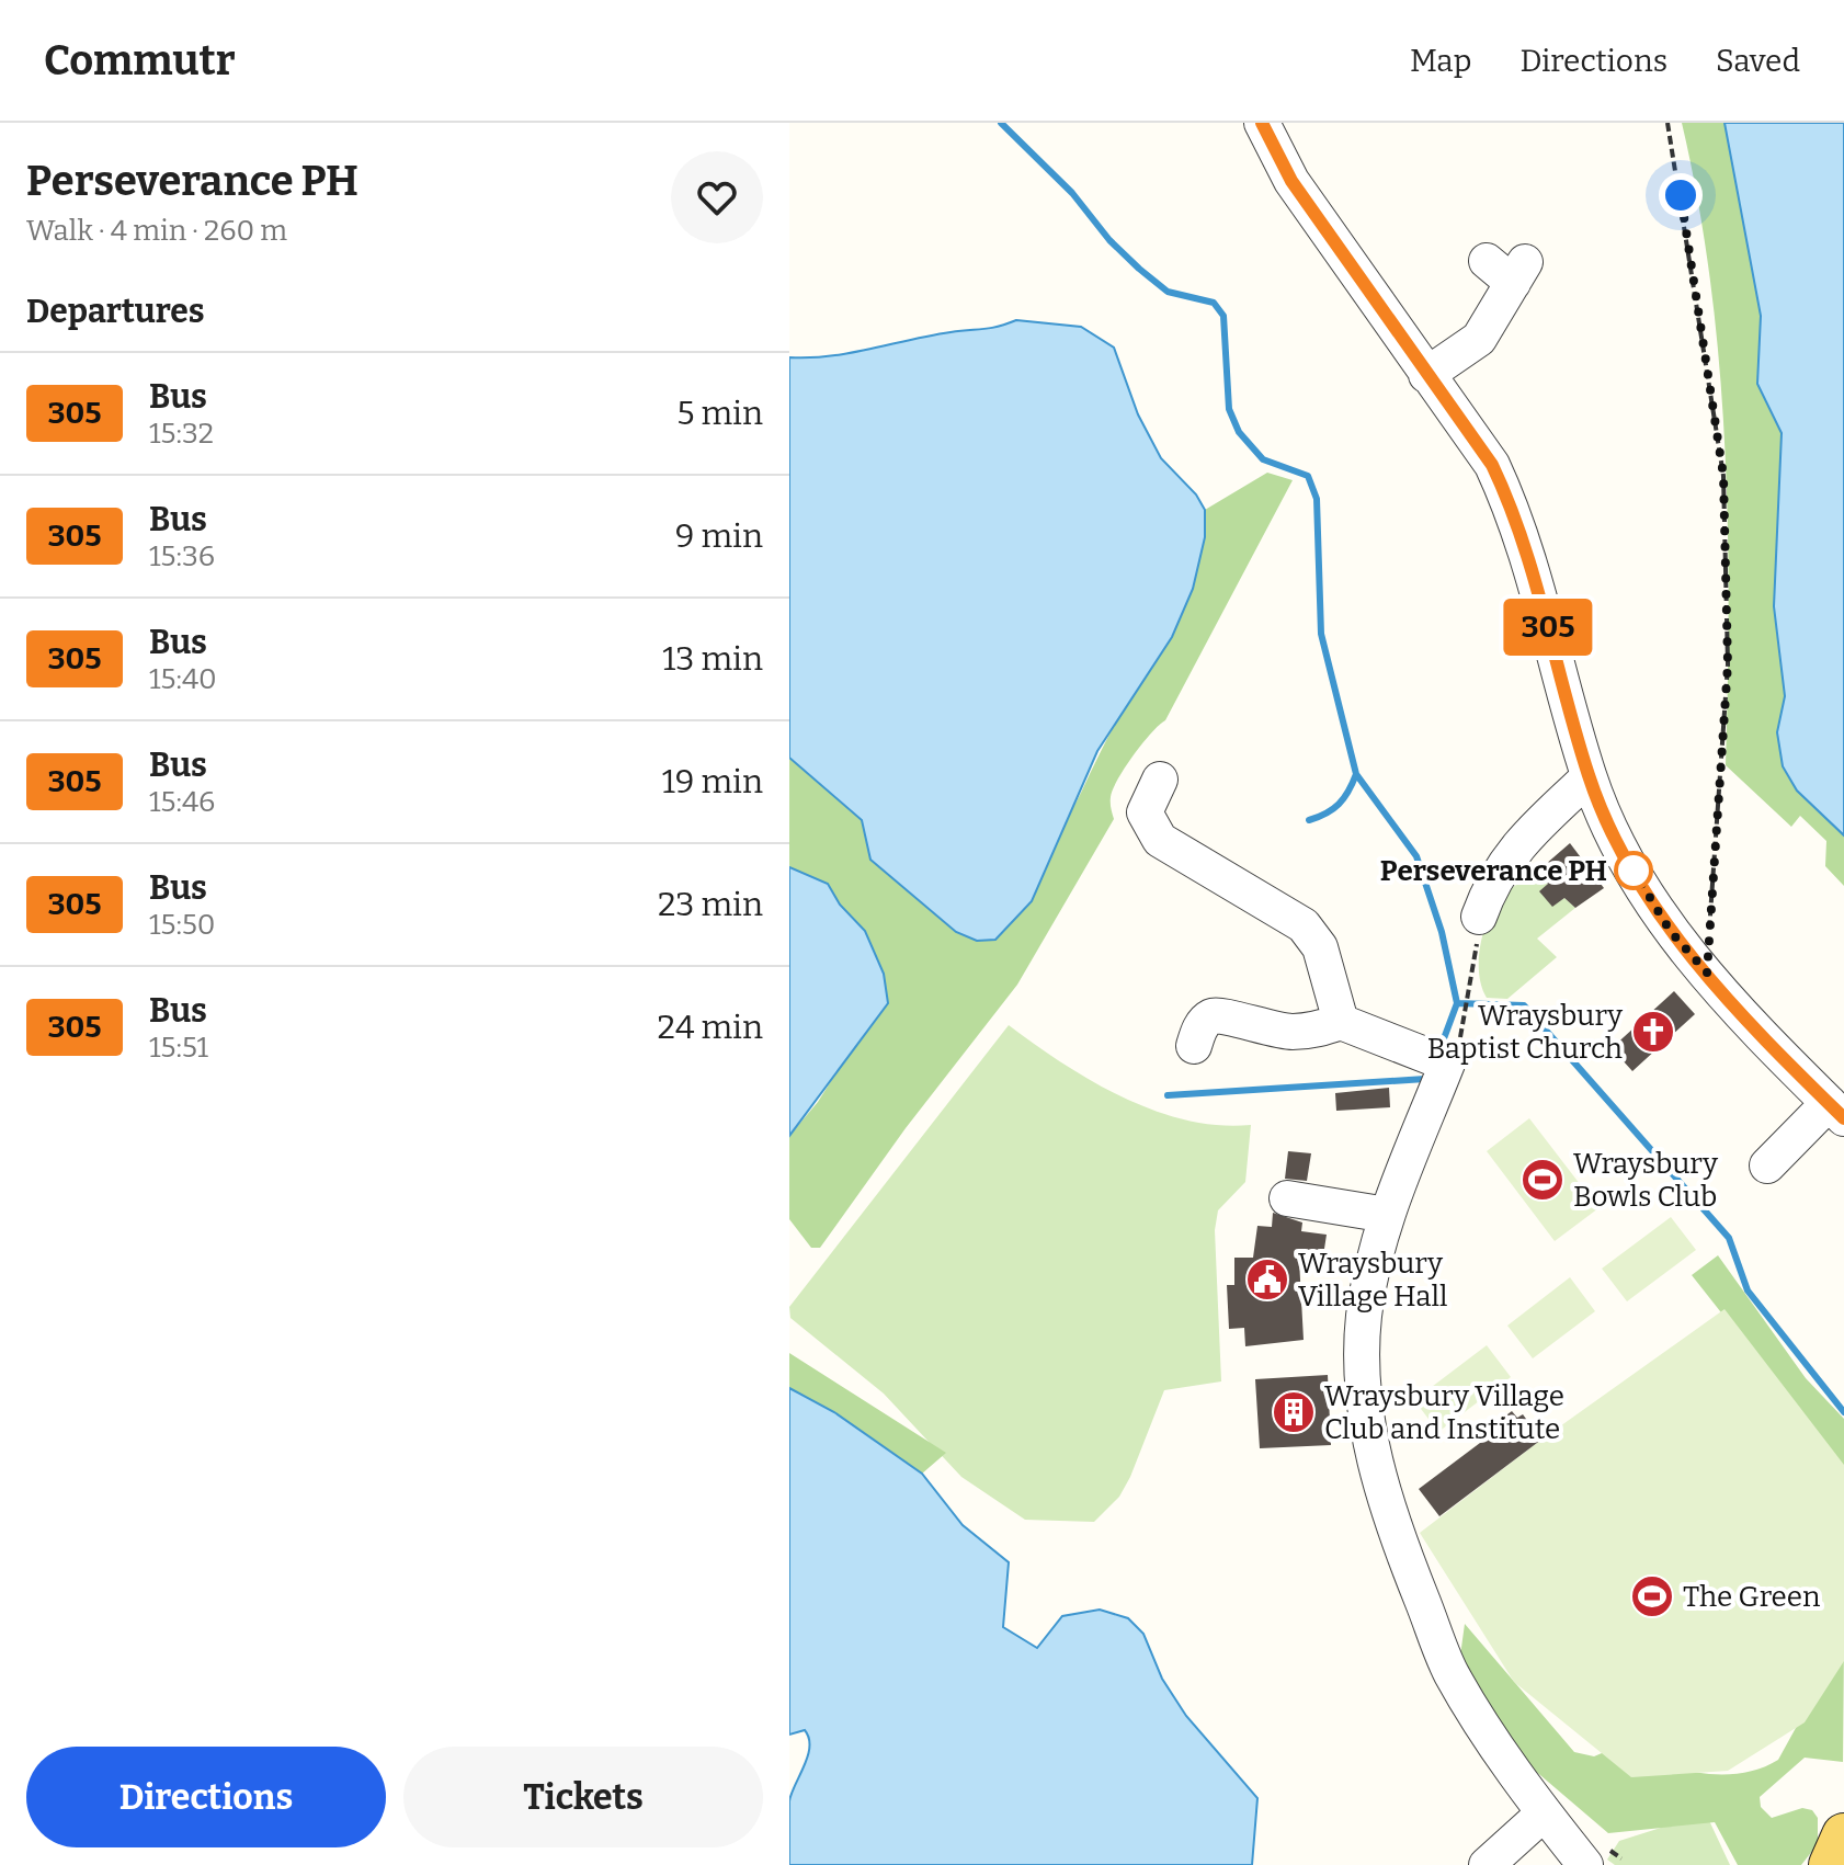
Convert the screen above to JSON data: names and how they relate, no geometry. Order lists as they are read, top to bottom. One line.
{"places":{"other":["Perseverance PH"],"church":["Wraysbury Baptist Church"],"sports":["Wraysbury Bowls Club","The Green"],"public building":["Wraysbury Village Hall"],"building":["Wraysbury Village Club and Institute"]},"lines":["bus line 305"],"page":{"header":"Commutr","nav":["Map","Directions","Saved"],"heading":[["Perseverance PH","Walk · 4 min · 260 m"],"Departures"],"on_map":"305","list":[{"mark":"305","name":"Bus","note":"15:32","value":"5 min"},{"mark":"305","name":"Bus","note":"15:36","value":"9 min"},{"mark":"305","name":"Bus","note":"15:40","value":"13 min"},{"mark":"305","name":"Bus","note":"15:46","value":"19 min"},{"mark":"305","name":"Bus","note":"15:50","value":"23 min"},{"mark":"305","name":"Bus","note":"15:51","value":"24 min"}],"buttons":["Directions","Tickets"]}}
